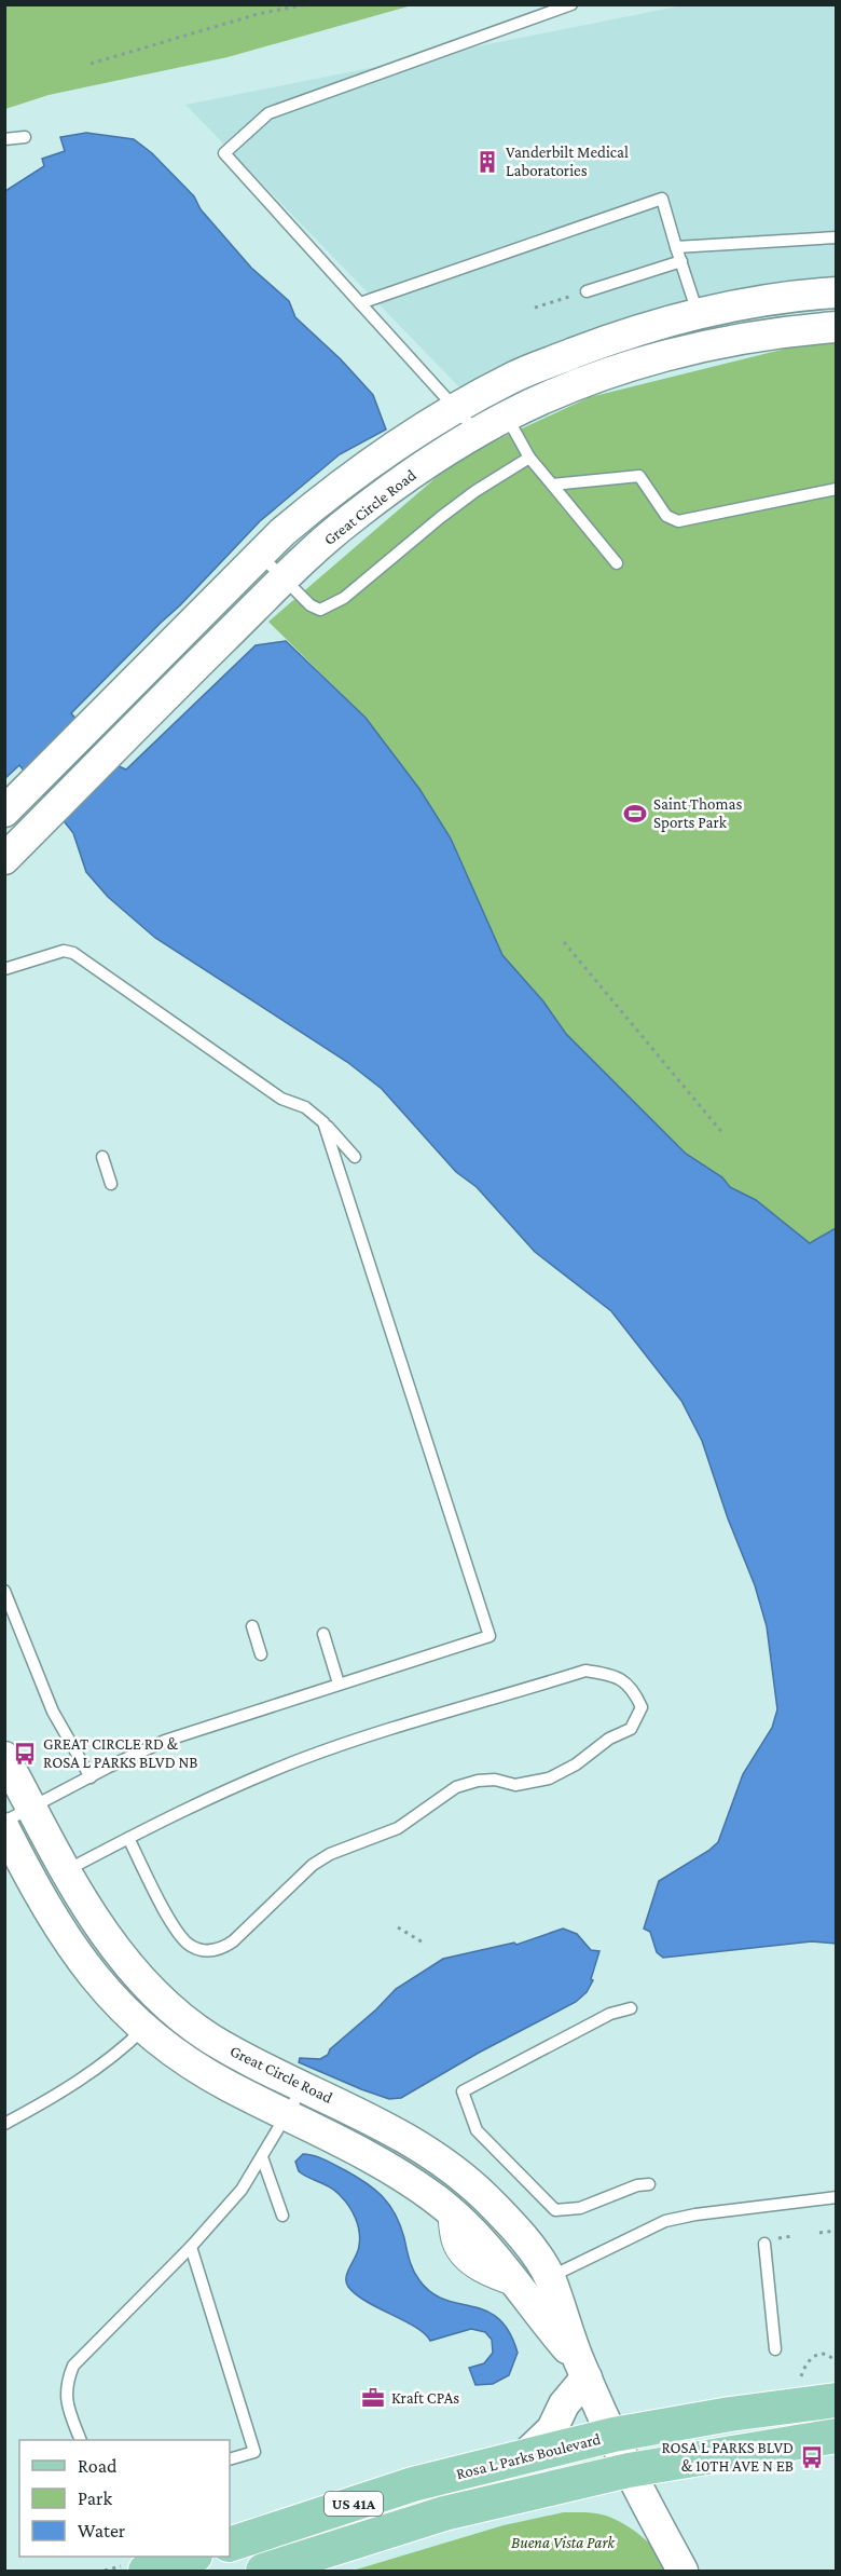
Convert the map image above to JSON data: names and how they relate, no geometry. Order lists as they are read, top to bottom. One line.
{"streets":{"main road":["Rosa L Parks Boulevard","US 41A"],"street":["Great Circle Road"]},"crossings":[["Great Circle Road","Rosa L Parks Boulevard"],["Great Circle Road","US 41A"]],"parks":["Buena Vista Park"],"places":{"building":["Vanderbilt Medical Laboratories"],"sports":["Saint Thomas Sports Park"],"bus stop":["GREAT CIRCLE RD & ROSA L PARKS BLVD NB","ROSA L PARKS BLVD & 10TH AVE N EB"],"office":["Kraft CPAs"]},"legend":["Road","Park","Water"]}
